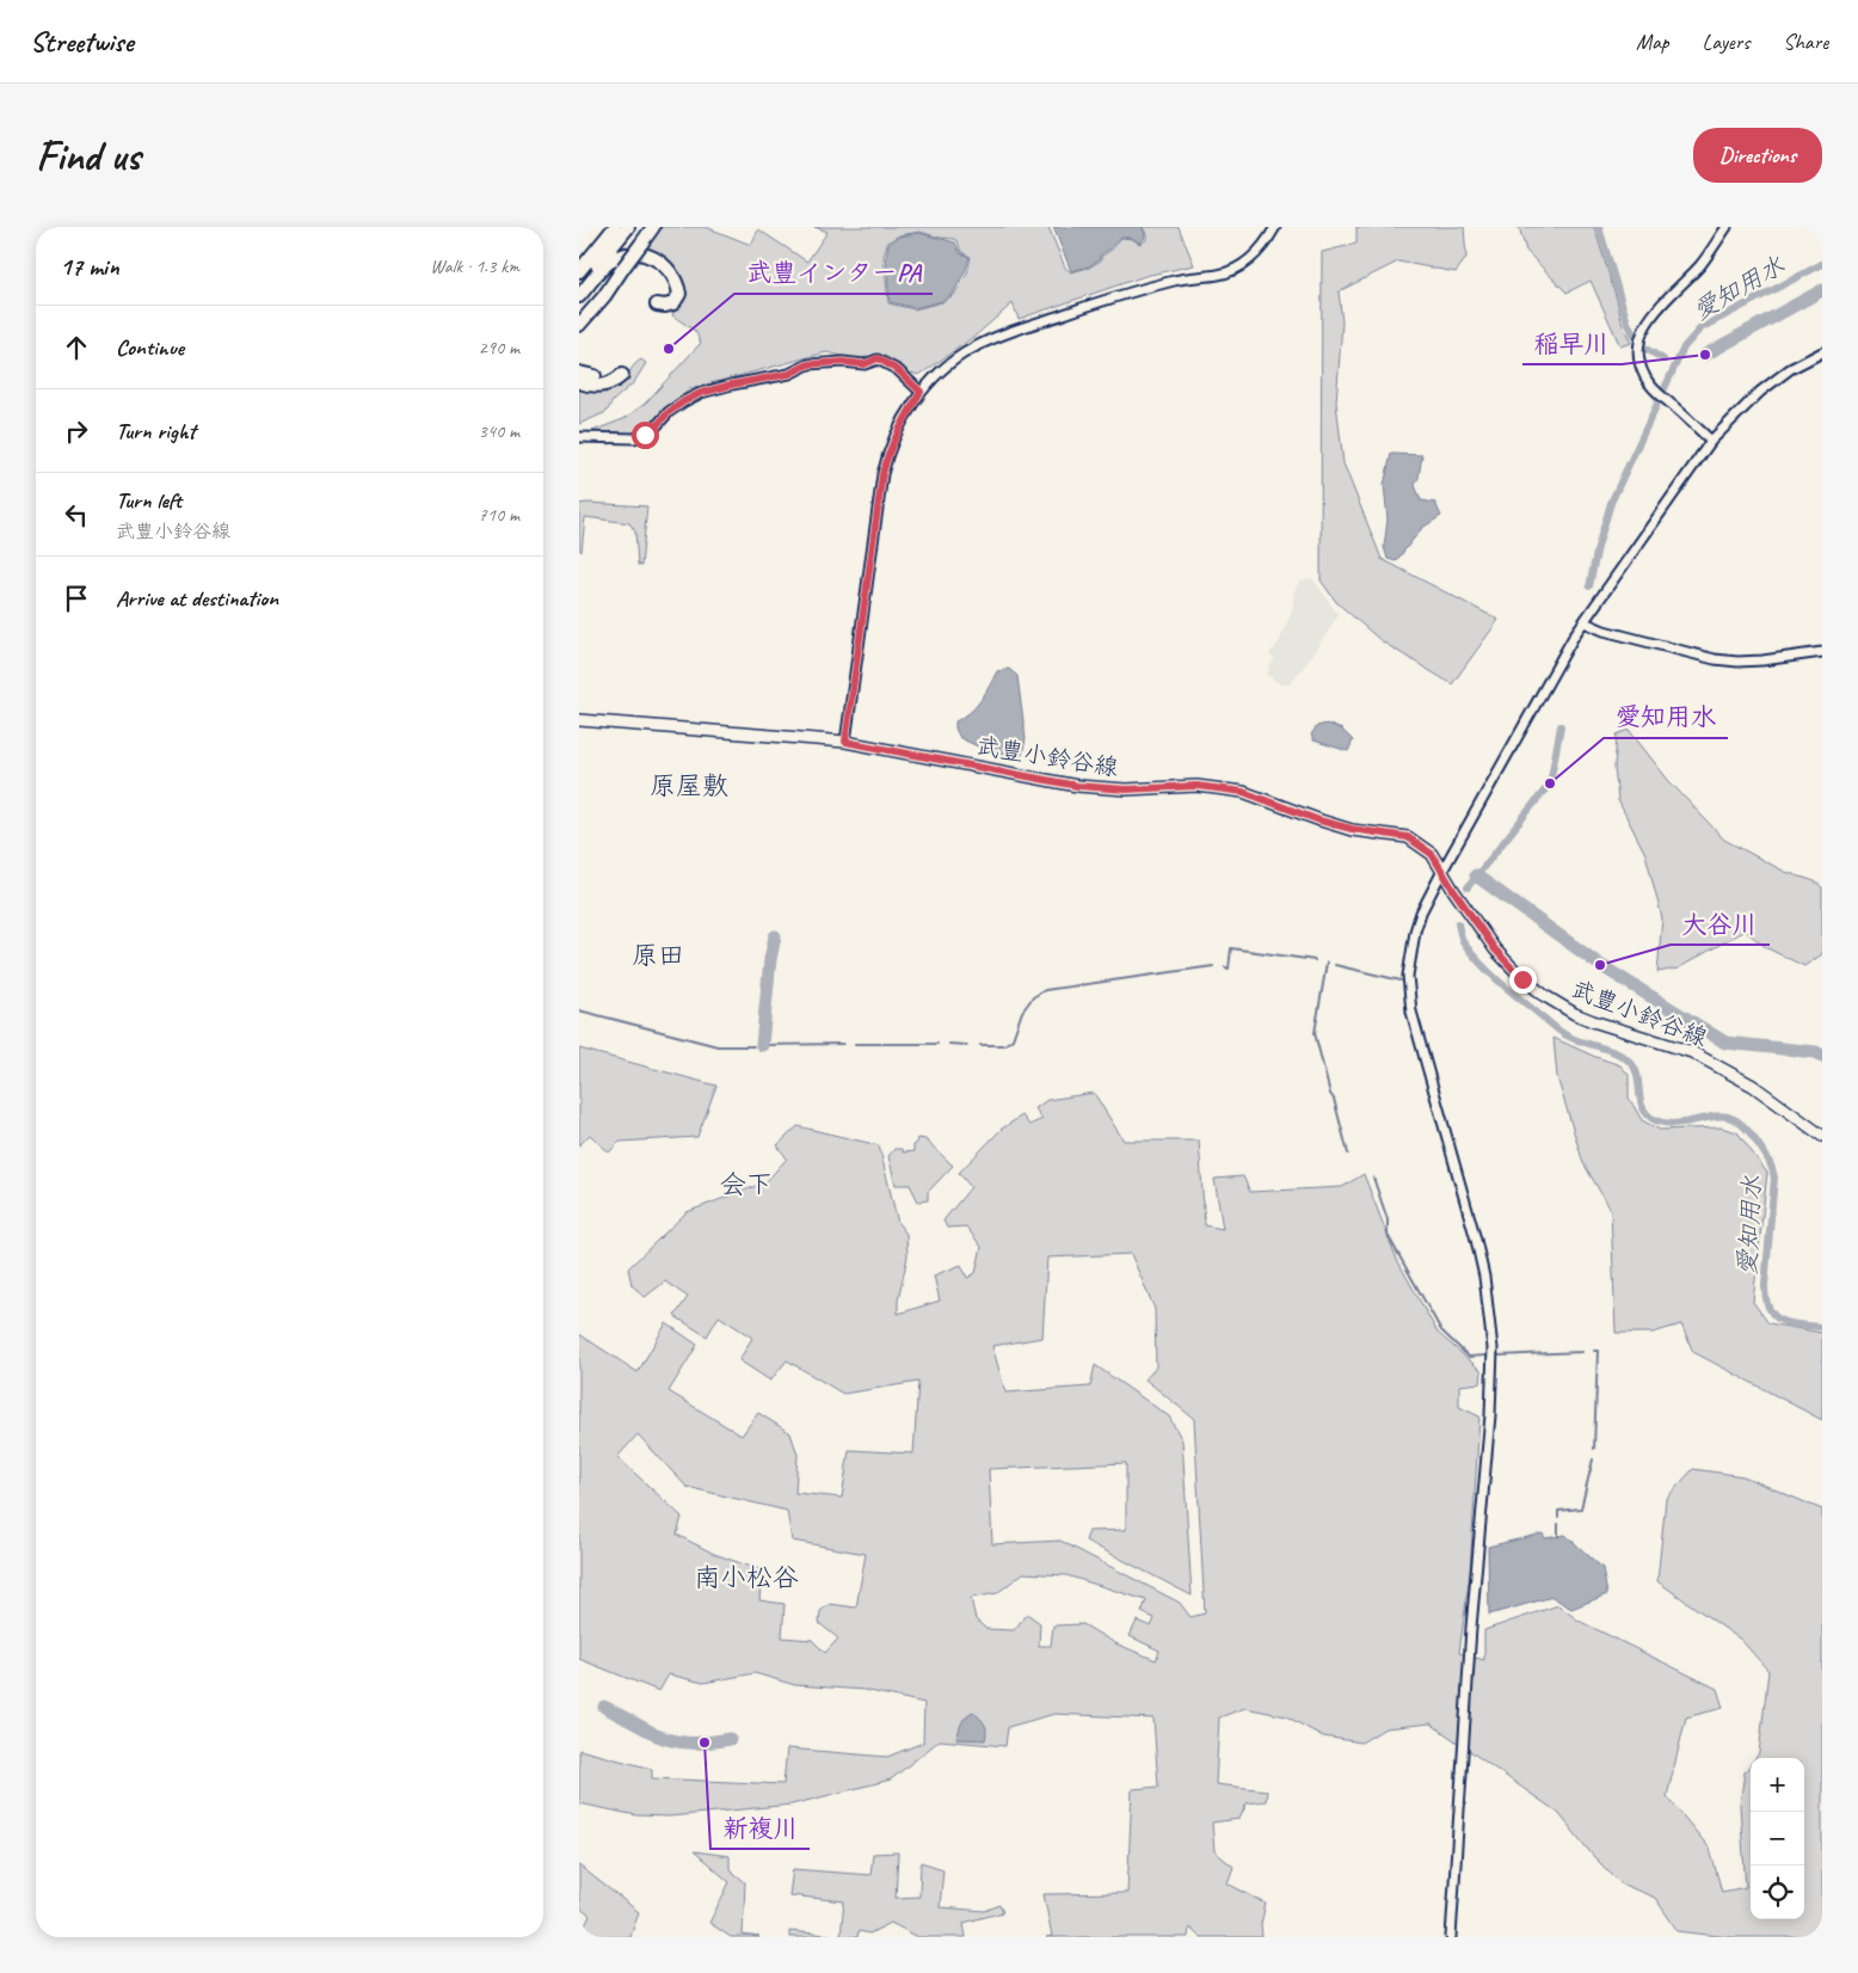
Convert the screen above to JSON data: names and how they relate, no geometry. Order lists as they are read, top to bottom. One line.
{"streets":{"main road":["武豊小鈴谷線"]},"districts":["原屋敷","原田","会下","南小松谷"],"water":["愛知用水"],"places":["武豊インターPA","稲早川","愛知用水","大谷川","新複川"],"page":{"header":"Streetwise","nav":["Map","Layers","Share"],"buttons":"Directions","title":"Find us","heading":["17 min","Walk · 1.3 km"],"list":[["Continue","290 m"],["Turn right","340 m"],["Turn left","武豊小鈴谷線","710 m"],"Arrive at destination"],"map_buttons":["+","−"]}}
